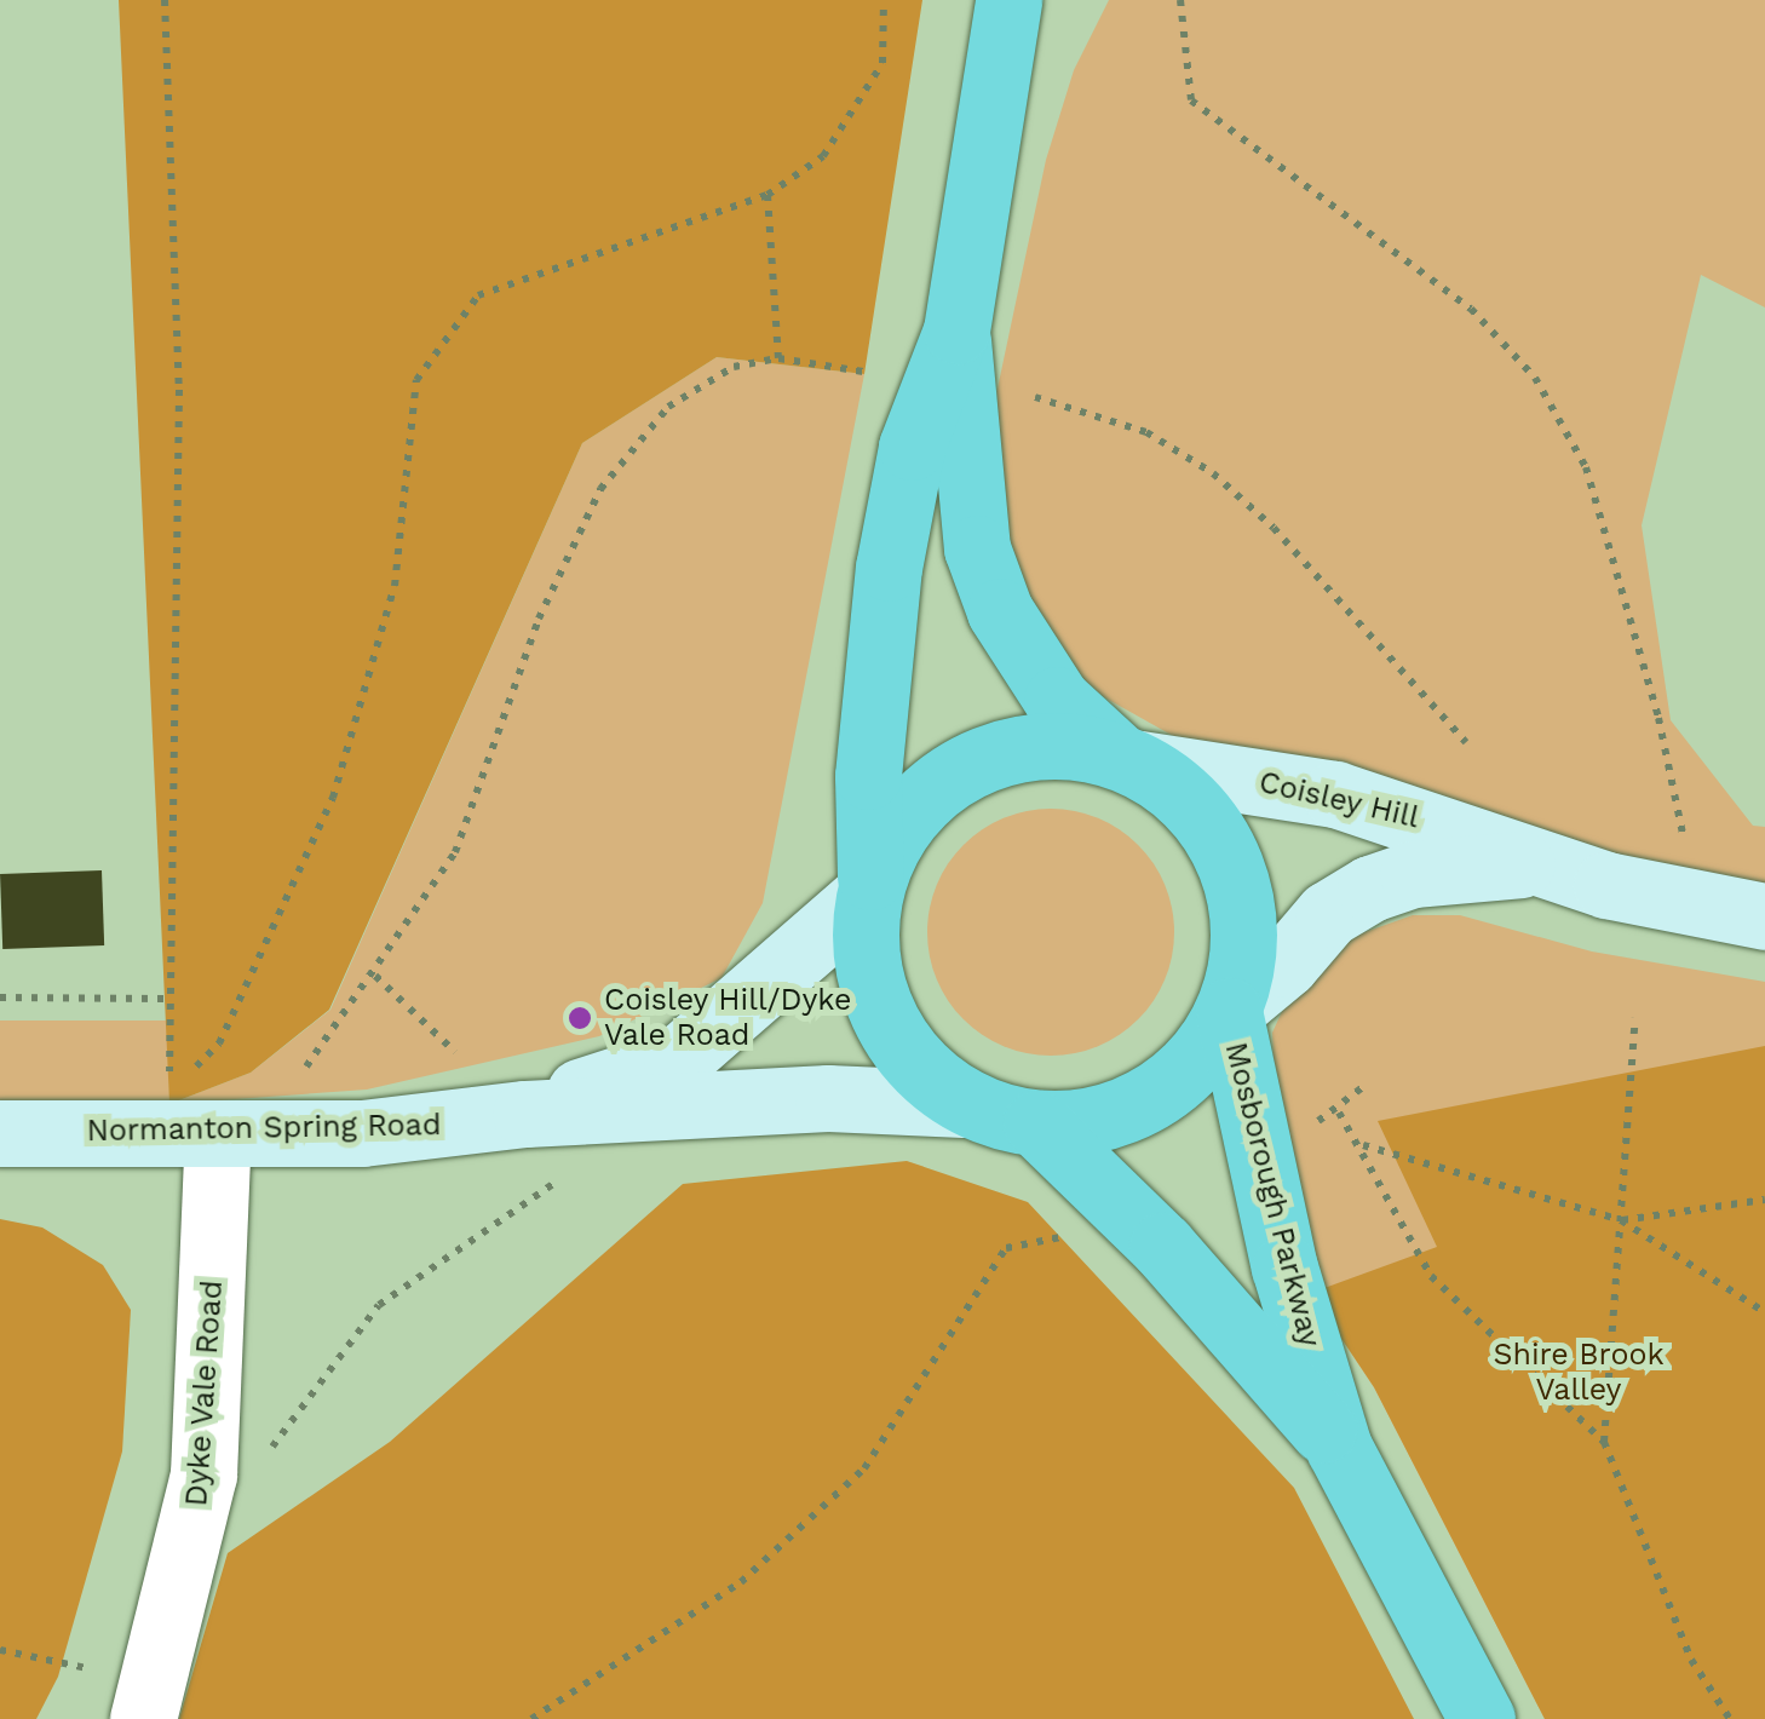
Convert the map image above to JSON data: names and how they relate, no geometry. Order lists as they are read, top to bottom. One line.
{"streets":{"highway":["Mosborough Parkway"],"main road":["Coisley Hill","Normanton Spring Road"],"street":["Dyke Vale Road"]},"crossings":[["Coisley Hill","Normanton Spring Road"],["Coisley Hill","Mosborough Parkway"],["Normanton Spring Road","Mosborough Parkway"],["Normanton Spring Road","Dyke Vale Road"]],"parks":["Shire Brook Valley"],"places":["Coisley Hill/Dyke Vale Road"]}
